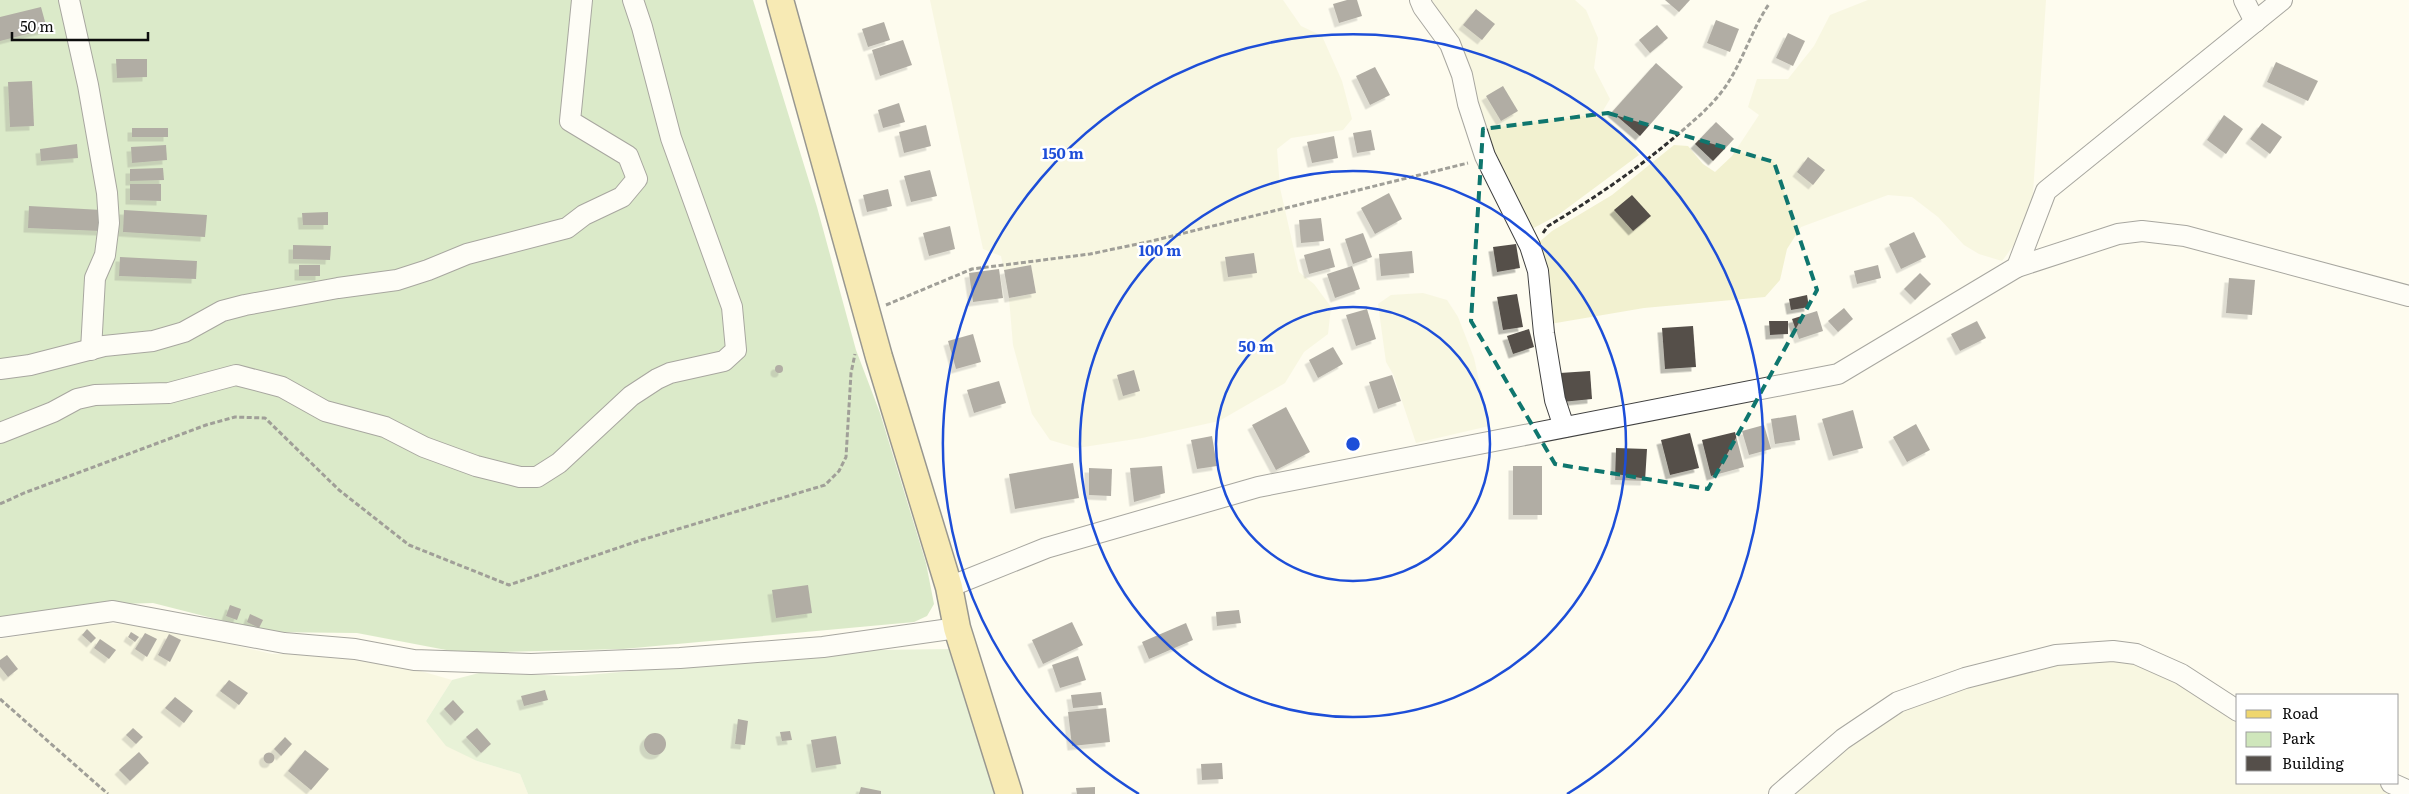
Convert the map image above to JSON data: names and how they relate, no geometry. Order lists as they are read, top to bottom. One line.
{"legend":["Road","Park","Building"],"scale_bar":"50 m","rings":["150 m","100 m","50 m"]}
